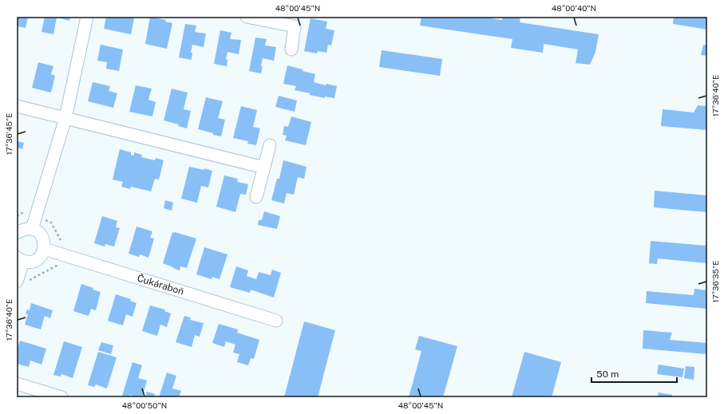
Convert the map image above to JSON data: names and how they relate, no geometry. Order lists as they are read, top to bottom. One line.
{"streets":{"street":["Čukáraboň"]},"scale_bar":"50 m","coordinates":["48°00'45\"N","48°00'40\"N","17°36'40\"E","17°36'45\"E","17°36'35\"E","48°00'50\"N"]}
